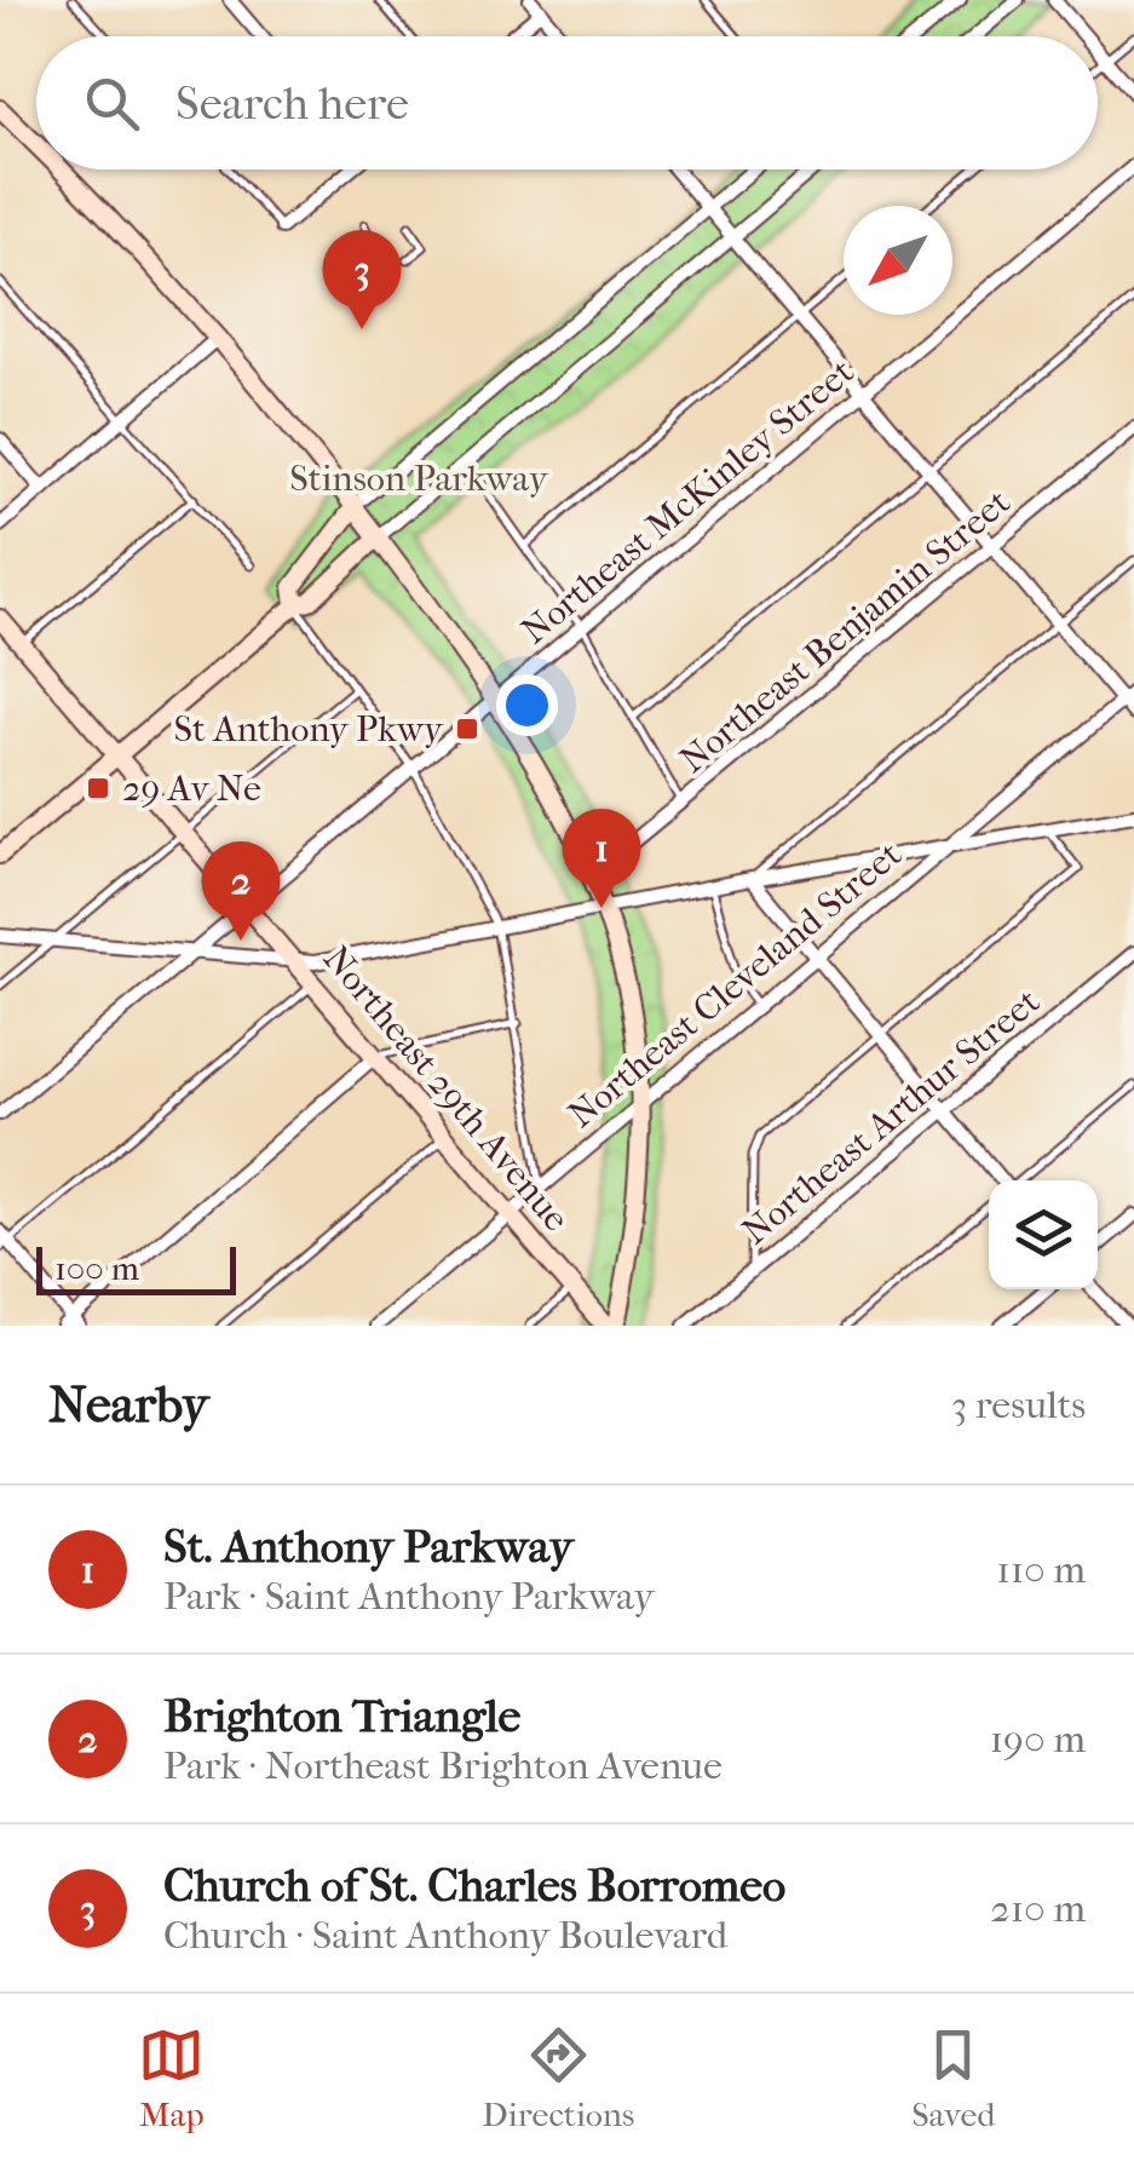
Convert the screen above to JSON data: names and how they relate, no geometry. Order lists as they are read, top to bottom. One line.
{"streets":{"street":["Northeast McKinley Street","Northeast Benjamin Street","Northeast Cleveland Street","Northeast 29th Avenue","Northeast Arthur Street"]},"crossings":[["Northeast McKinley Street","Northeast 29th Avenue"],["Northeast Cleveland Street","Northeast 29th Avenue"]],"parks":["Stinson Parkway"],"places":{"transit":["St Anthony Pkwy","29 Av Ne"]},"scale_bar":"100 m","north":"bottom left","page":{"search":"Search here","pins":["3","1","2"],"scale":"100 m","heading":["Nearby","3 results"],"list":[{"mark":"1","name":"St. Anthony Parkway","note":"Park · Saint Anthony Parkway","value":"110 m"},{"mark":"2","name":"Brighton Triangle","note":"Park · Northeast Brighton Avenue","value":"190 m"},{"mark":"3","name":"Church of St. Charles Borromeo","note":"Church · Saint Anthony Boulevard","value":"210 m"}],"nav":["Map","Directions","Saved"]}}
